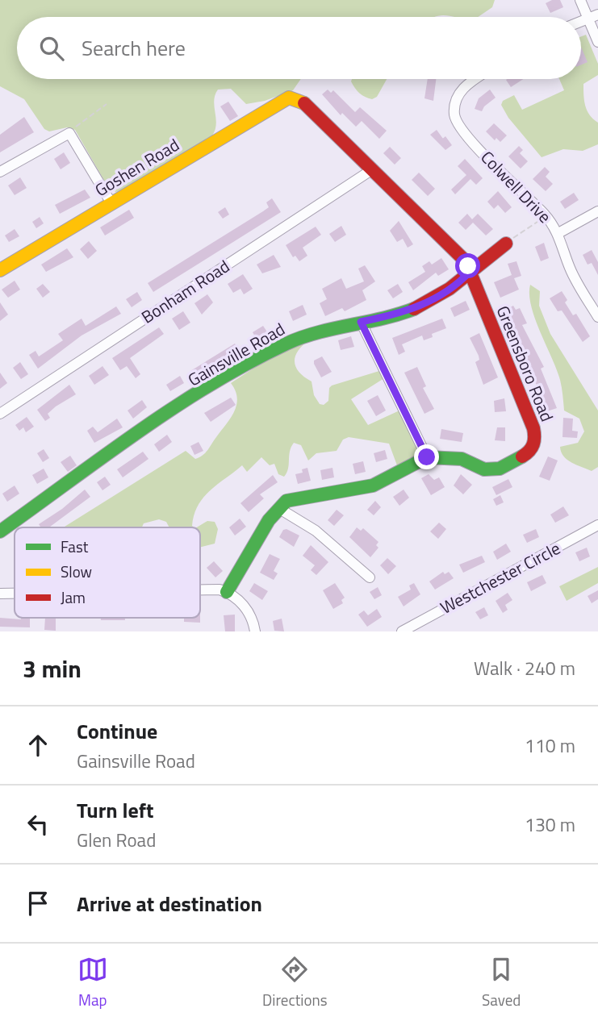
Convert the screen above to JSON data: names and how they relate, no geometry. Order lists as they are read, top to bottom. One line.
{"streets":{"street":["Goshen Road","Colwell Drive","Bonham Road","Gainsville Road","Greensboro Road","Westchester Circle"]},"crossings":[["Goshen Road","Greensboro Road"],["Bonham Road","Greensboro Road"],["Gainsville Road","Greensboro Road"]],"legend":["Fast","Slow","Jam"],"page":{"search":"Search here","heading":["3 min","Walk · 240 m"],"list":[["Continue","Gainsville Road","110 m"],["Turn left","Glen Road","130 m"],"Arrive at destination"],"nav":["Map","Directions","Saved"]}}
